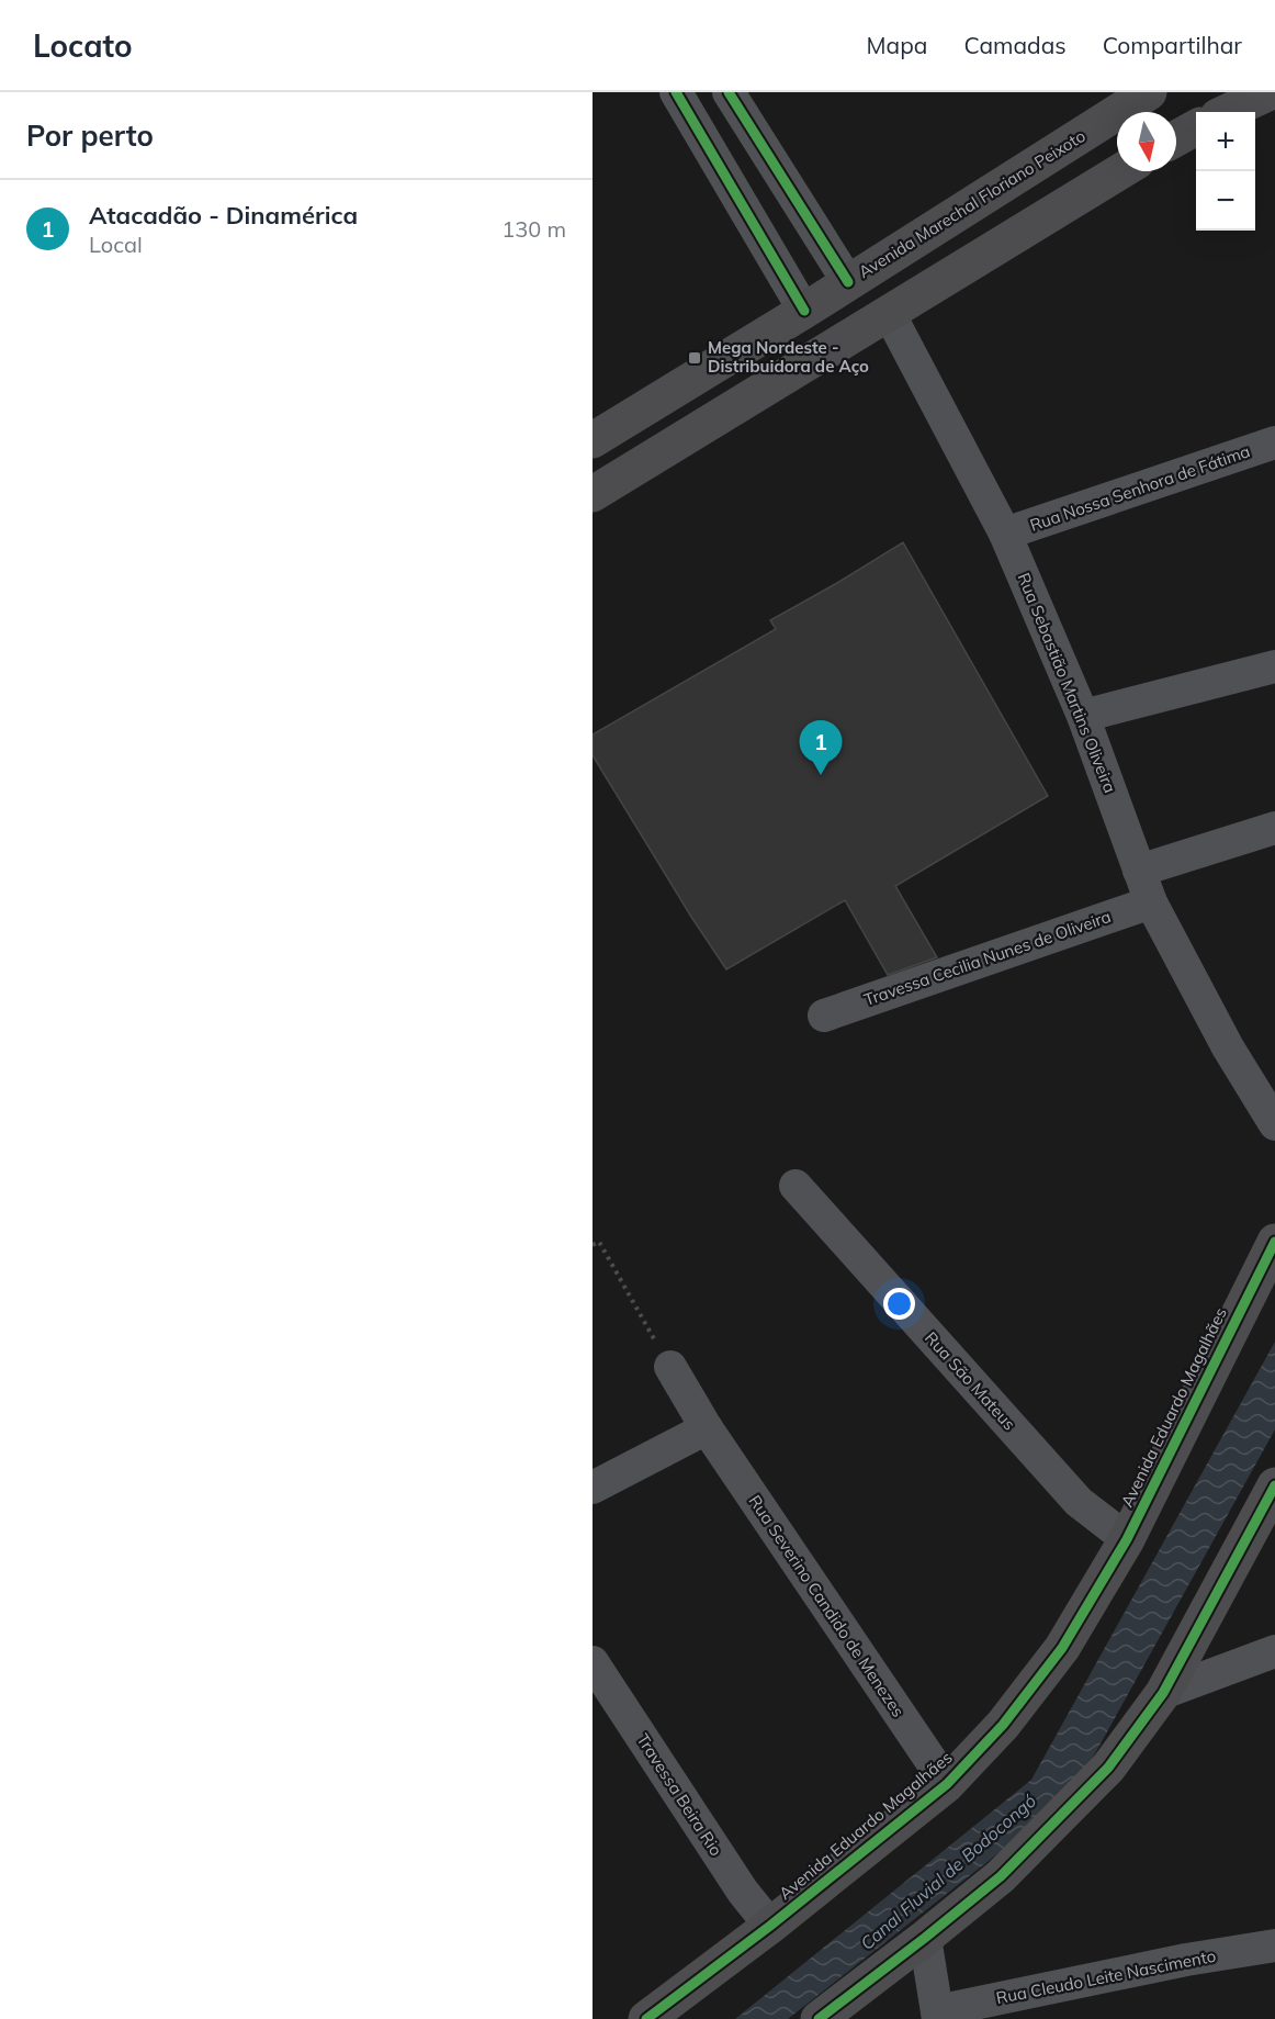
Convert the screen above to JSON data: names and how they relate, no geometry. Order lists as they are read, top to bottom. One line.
{"streets":{"main road":["Avenida Marechal Floriano Peixoto","Avenida Eduardo Magalhães"],"street":["Rua Nossa Senhora de Fátima","Rua Sebastião Martins Oliveira","Travessa Cecilia Nunes de Oliveira","Rua São Mateus","Rua Severino Candido de Menezes","Travessa Beira Rio","Rua Cleudo Leite Nascimento"]},"crossings":[["Rua Nossa Senhora de Fátima","Rua Sebastião Martins Oliveira"],["Rua Sebastião Martins Oliveira","Travessa Cecilia Nunes de Oliveira"],["Rua São Mateus","Avenida Eduardo Magalhães"],["Avenida Eduardo Magalhães","Rua Severino Candido de Menezes"],["Avenida Eduardo Magalhães","Travessa Beira Rio"]],"water":["Canal Fluvial de Bodocongó"],"places":{"transit":["Mega Nordeste - Distribuidora de Aço"]},"north":"bottom","page":{"header":"Locato","nav":["Mapa","Camadas","Compartilhar"],"heading":"Por perto","map_buttons":["+","−"],"list":[{"mark":"1","name":"Atacadão - Dinamérica","note":"Local","value":"130 m"}],"pins":"1"}}
